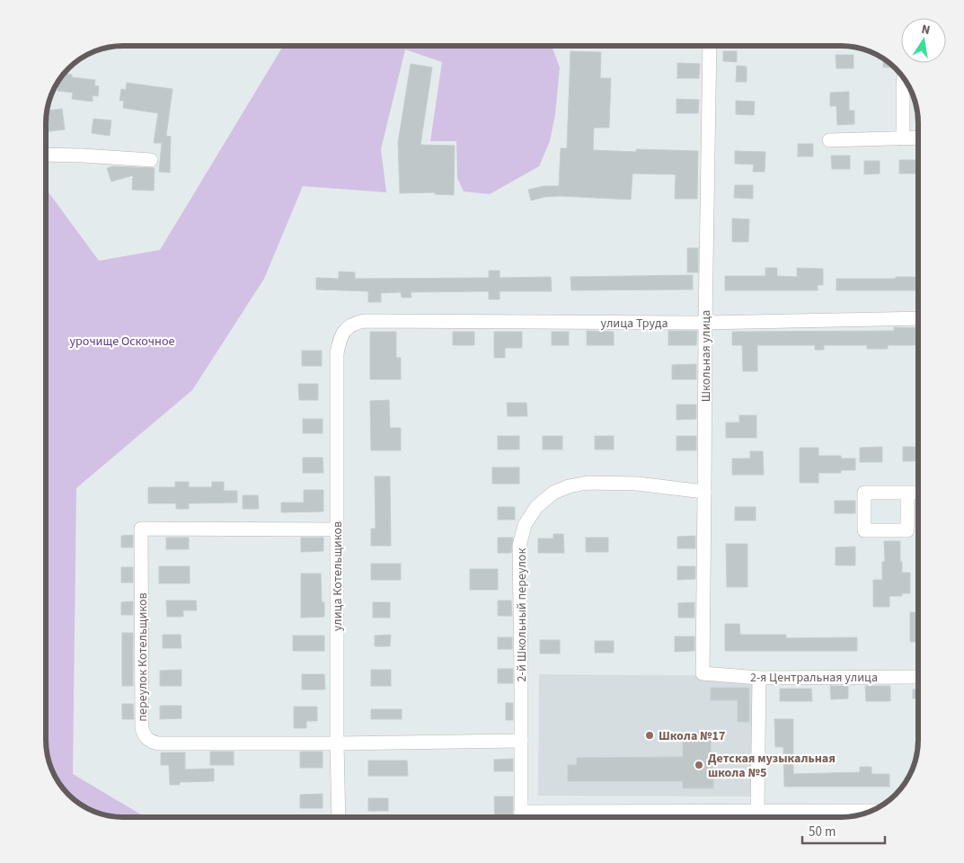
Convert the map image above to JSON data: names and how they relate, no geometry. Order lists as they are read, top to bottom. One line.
{"streets":{"street":["улица Труда","Школьная улица","улица Котельщиков","2-й Школьный переулок","переулок Котельщиков","2-я Центральная улица"]},"crossings":[["улица Труда","Школьная улица"],["улица Труда","улица Котельщиков"],["Школьная улица","2-й Школьный переулок"],["Школьная улица","2-я Центральная улица"],["улица Котельщиков","переулок Котельщиков"],["2-й Школьный переулок","переулок Котельщиков"]],"parks":["урочище Оскочное"],"places":["Школа №17","Детская музыкальная школа №5"],"scale_bar":"50 m","north":"top"}
